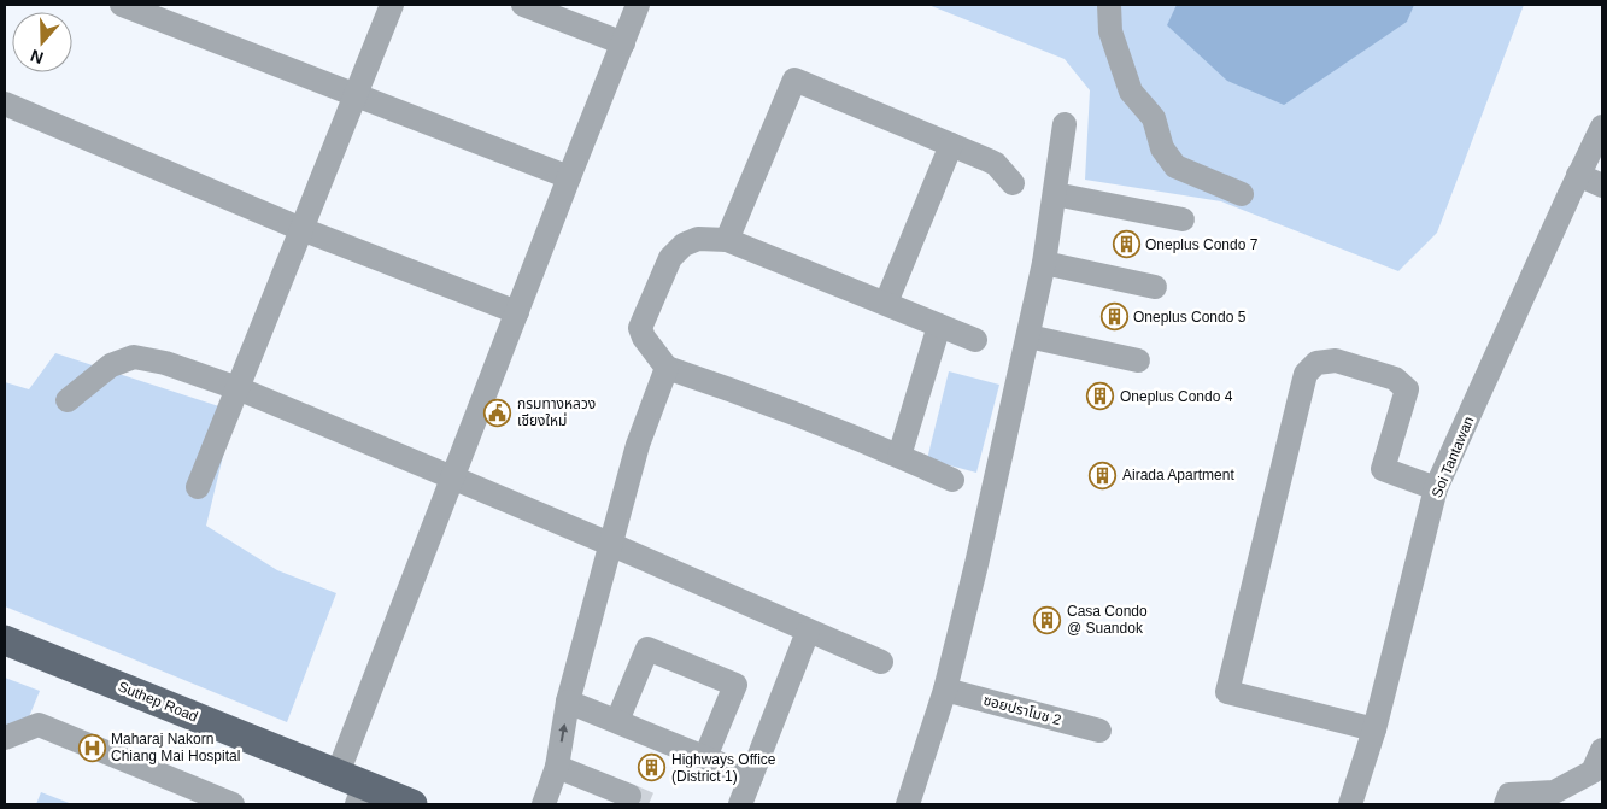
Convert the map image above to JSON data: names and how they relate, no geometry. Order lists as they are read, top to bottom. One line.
{"streets":{"main road":["Suthep Road"],"street":["Soi Tantawan","ซอยปราโมช 2"]},"places":{"building":["Oneplus Condo 7","Oneplus Condo 5","Oneplus Condo 4","Airada Apartment","Casa Condo @ Suandok","Highways Office (District 1)"],"public building":["กรมทางหลวง เชียงใหม่"],"hospital":["Maharaj Nakorn Chiang Mai Hospital"]},"north":"bottom"}
